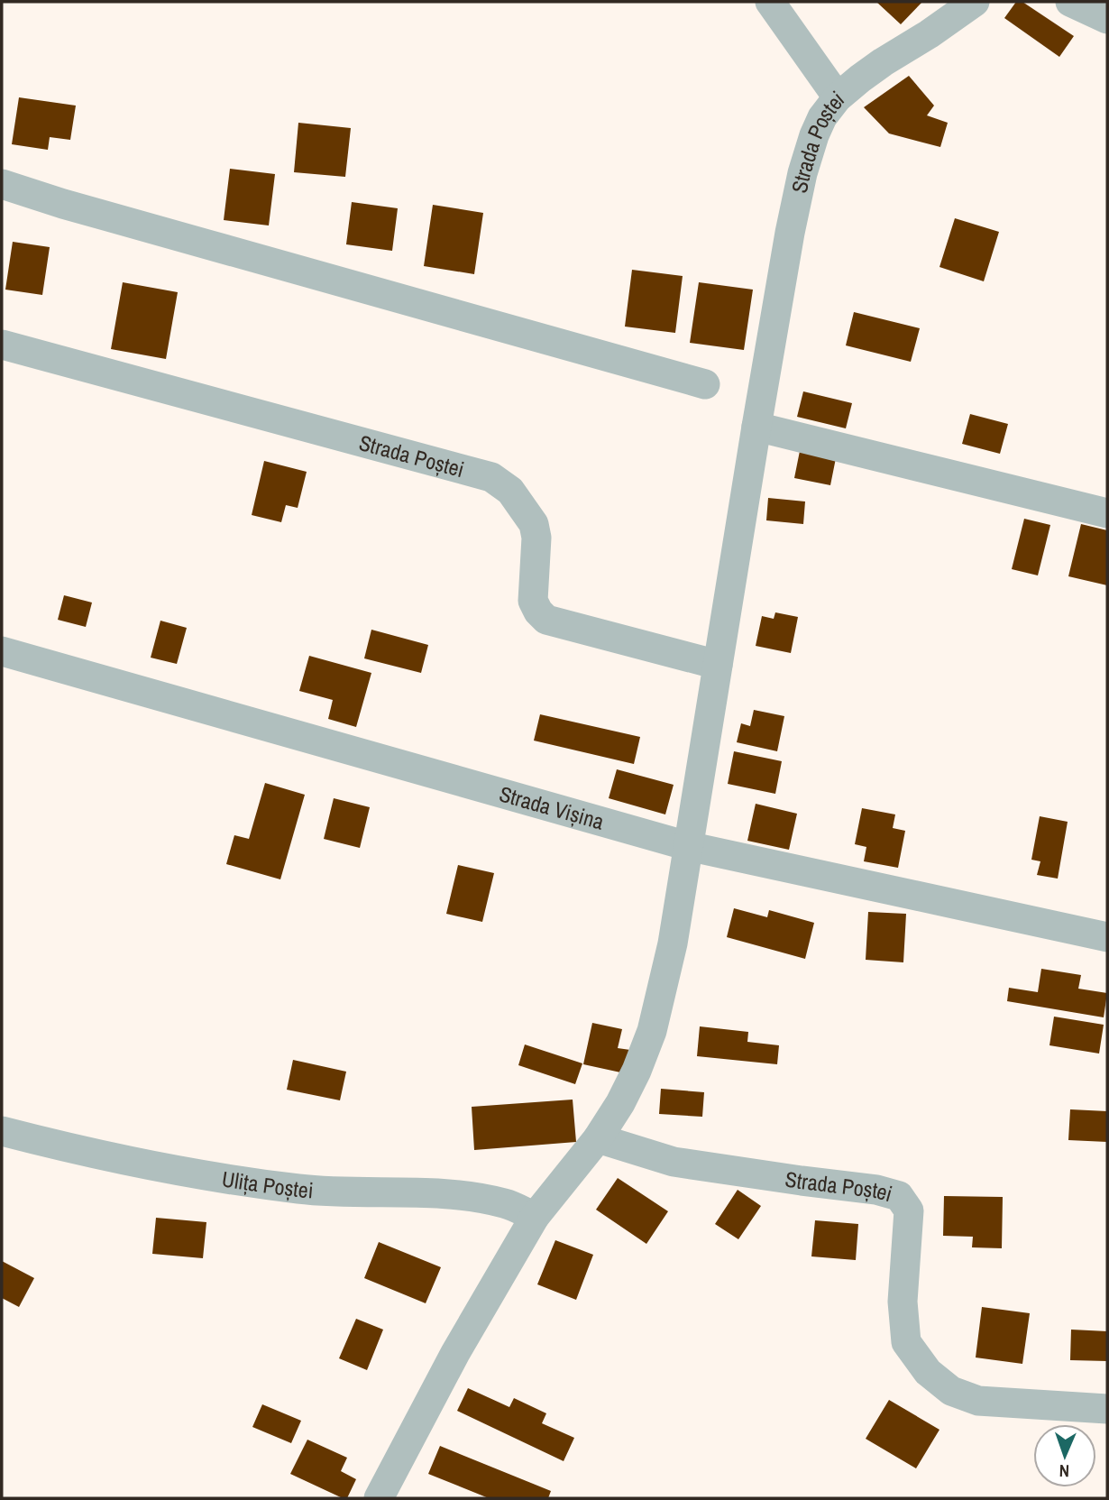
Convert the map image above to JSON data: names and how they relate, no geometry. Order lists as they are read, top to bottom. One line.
{"streets":{"street":["Strada Poștei","Strada Vișina","Ulița Poștei"]},"crossings":[["Strada Poștei","Strada Vișina"],["Strada Poștei","Ulița Poștei"]],"north":"bottom"}
